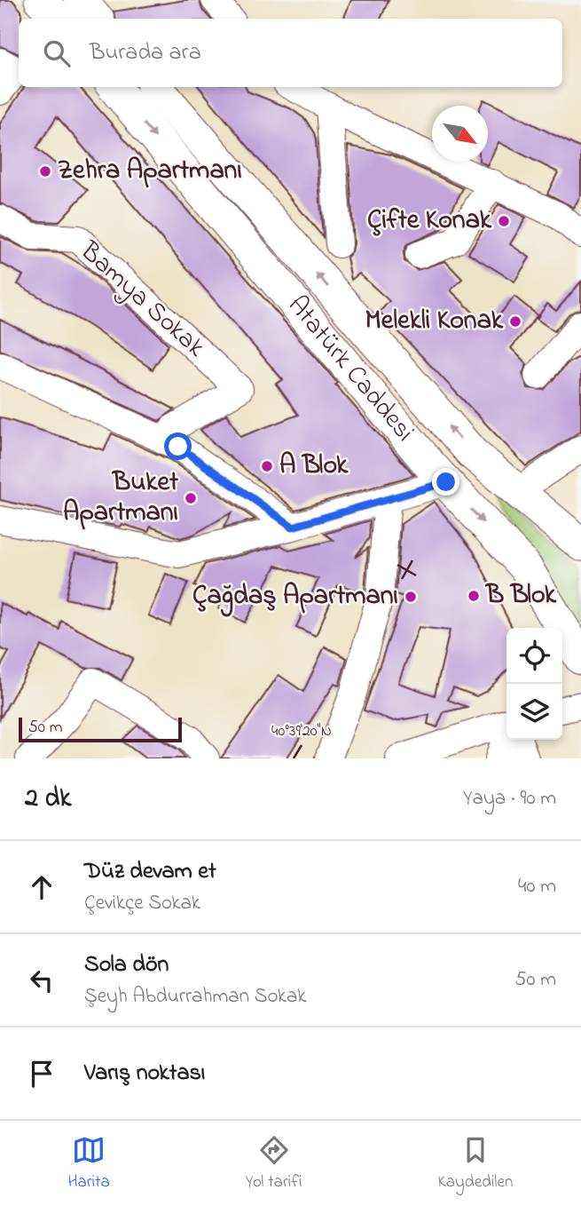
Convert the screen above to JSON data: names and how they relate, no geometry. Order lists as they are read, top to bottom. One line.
{"streets":{"main road":["Atatürk Caddesi"],"street":["Bamya Sokak"]},"places":["Zehra Apartmanı","Çifte Konak","Melekli Konak","A Blok","Buket Apartmanı","B Blok","Çağdaş Apartmanı"],"scale_bar":"50 m","north":"bottom right","page":{"search":"Burada ara","scale":"50 m","heading":["2 dk","Yaya · 90 m"],"list":[["Düz devam et","Çevikçe Sokak","40 m"],["Sola dön","Şeyh Abdurrahman Sokak","50 m"],"Varış noktası"],"nav":["Harita","Yol tarifi","Kaydedilen"]},"coordinates":["40°39'20\"N"]}
